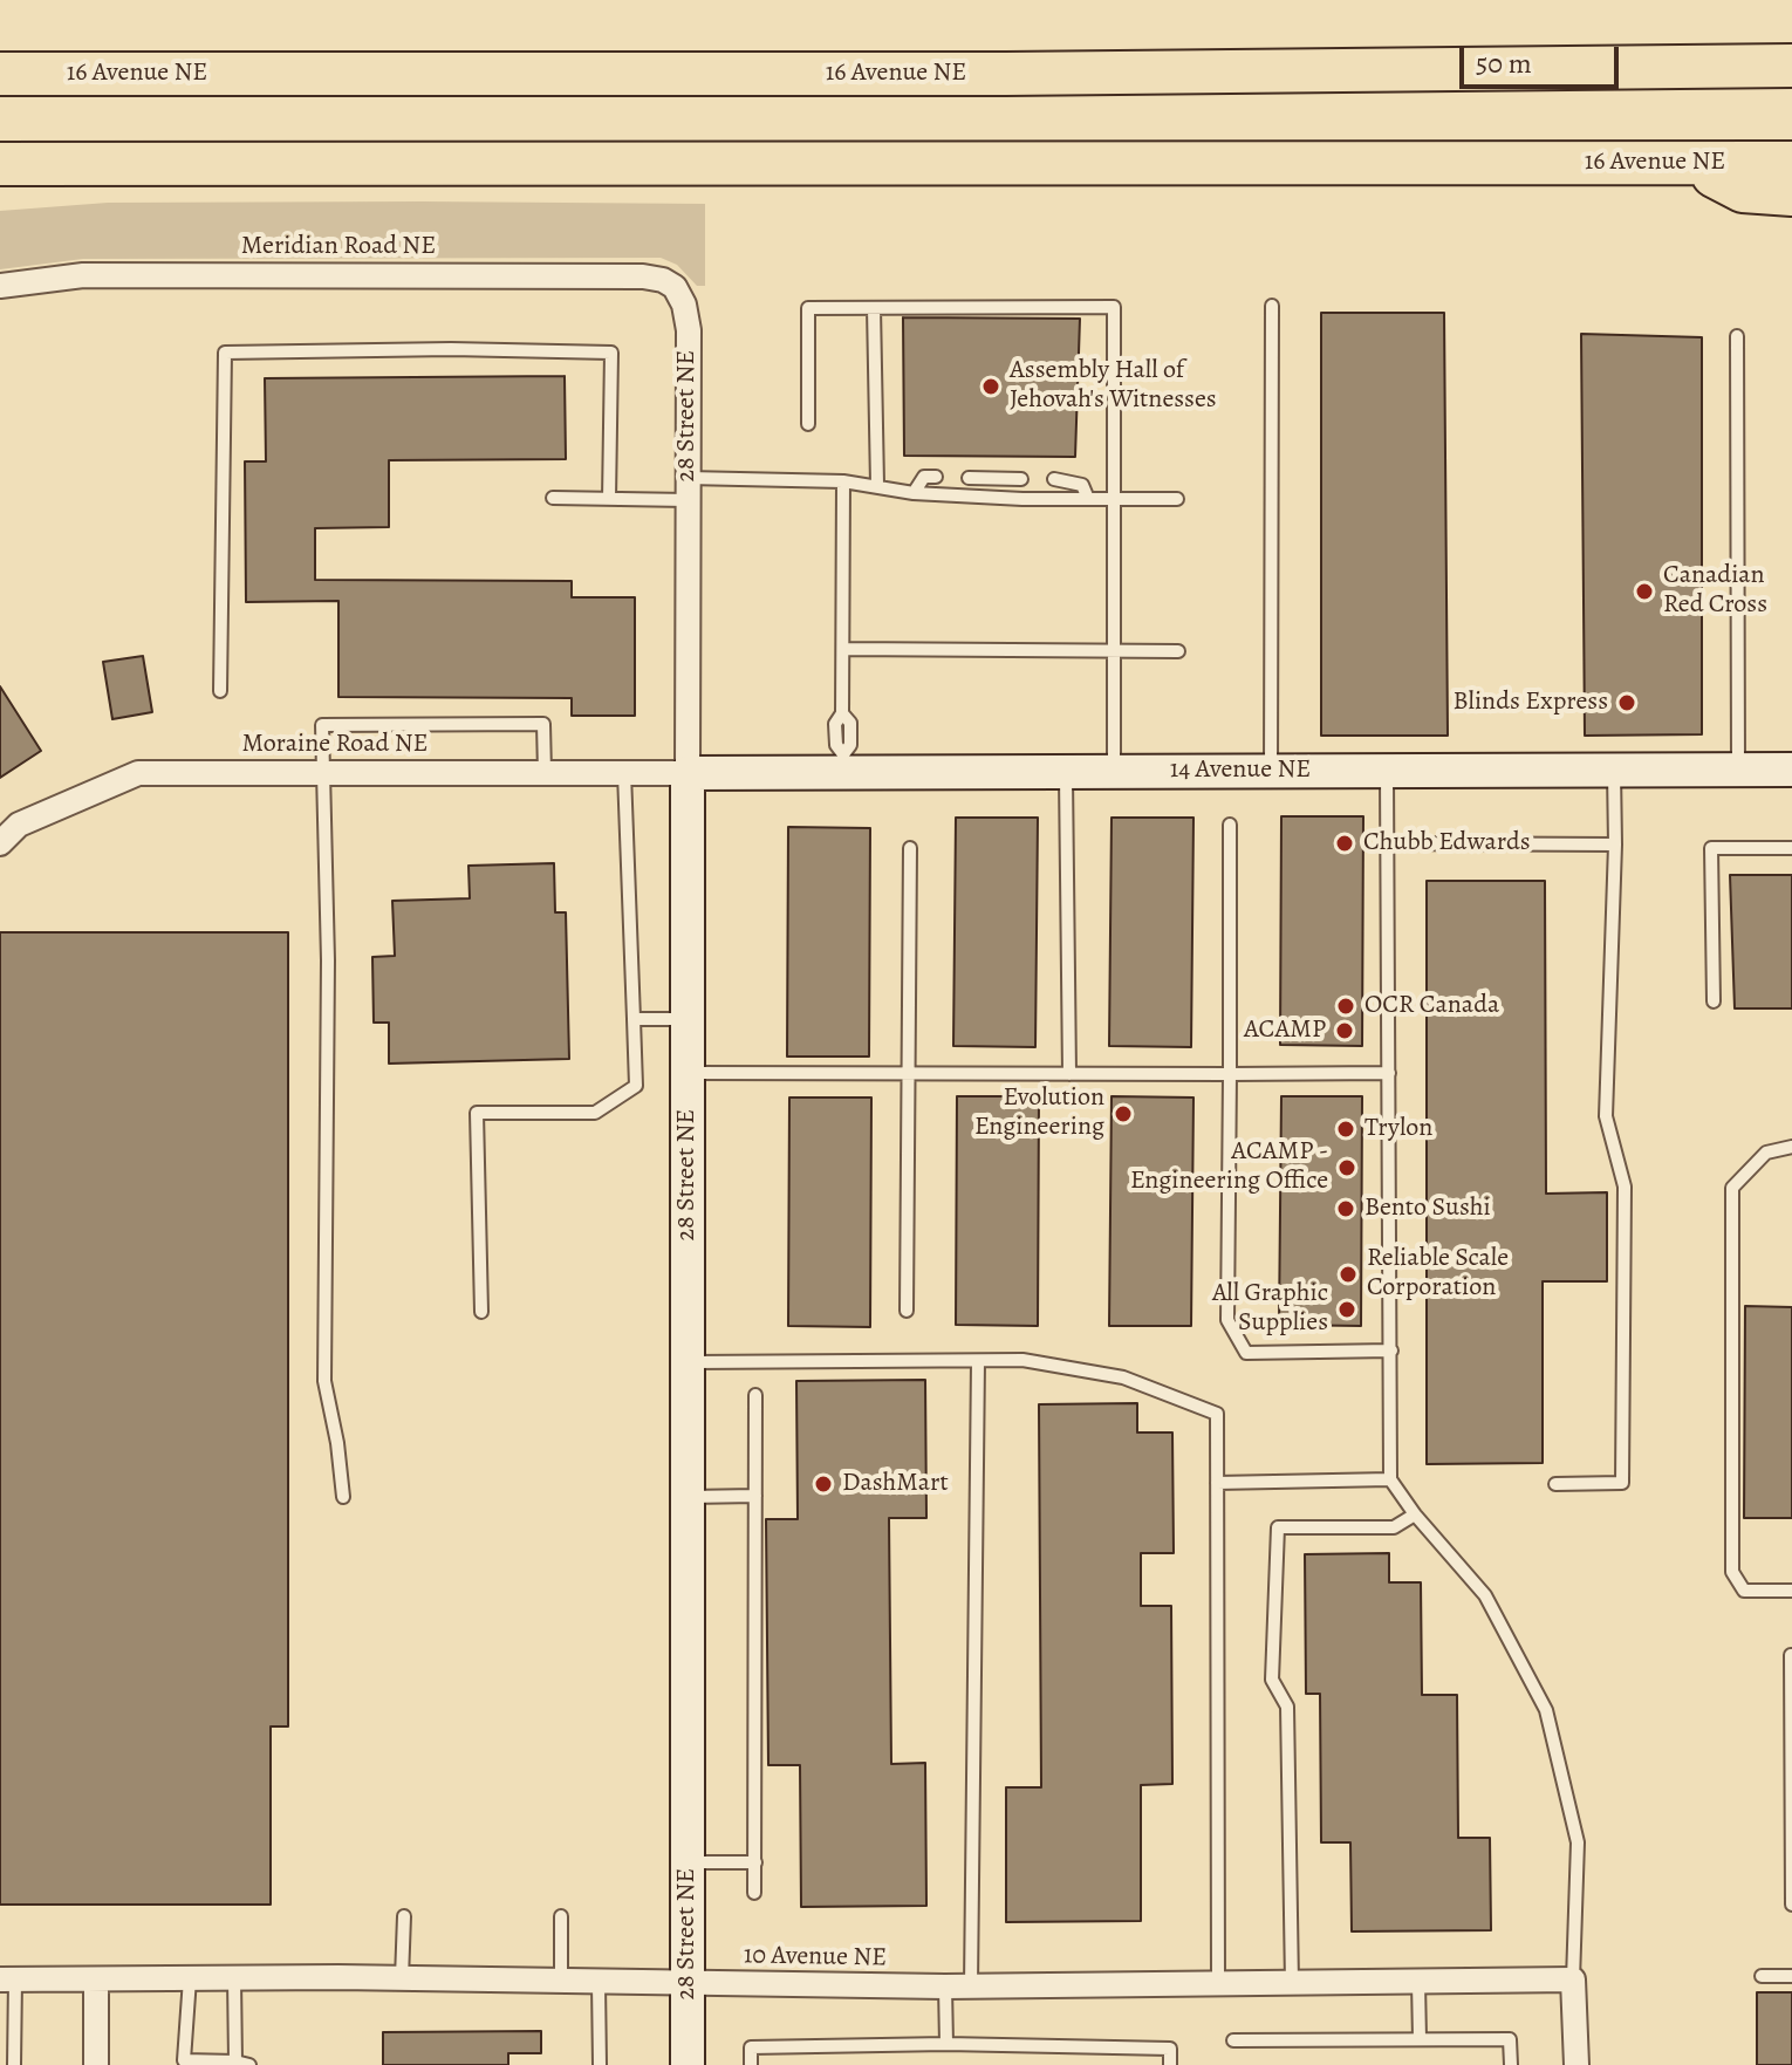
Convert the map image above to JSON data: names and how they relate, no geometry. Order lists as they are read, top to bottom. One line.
{"streets":{"highway":["16 Avenue NE"],"street":["Meridian Road NE","28 Street NE","Moraine Road NE","14 Avenue NE","10 Avenue NE"]},"crossings":[["Meridian Road NE","28 Street NE"],["28 Street NE","Moraine Road NE"],["28 Street NE","14 Avenue NE"],["28 Street NE","10 Avenue NE"],["Moraine Road NE","14 Avenue NE"]],"places":["Assembly Hall of Jehovah's Witnesses","Canadian Red Cross","Blinds Express","Chubb Edwards","OCR Canada","ACAMP","Evolution Engineering","Trylon","ACAMP - Engineering Office","Bento Sushi","Reliable Scale Corporation","All Graphic Supplies","DashMart"],"scale_bar":"50 m"}
